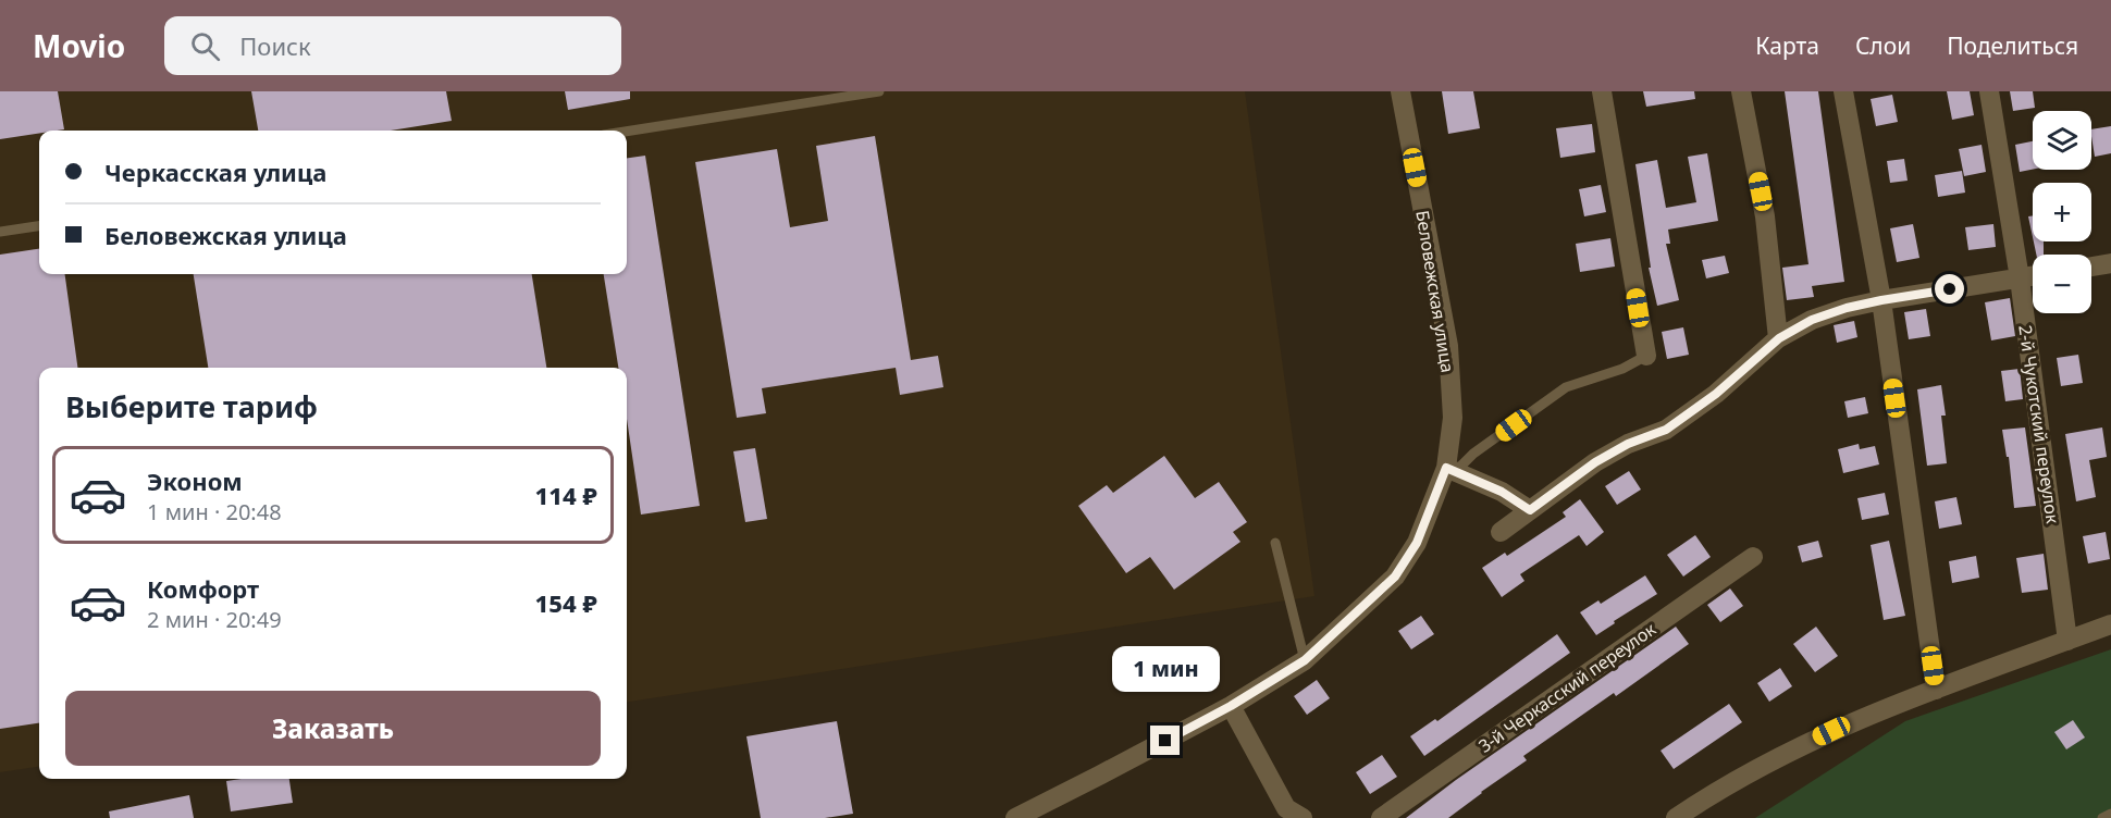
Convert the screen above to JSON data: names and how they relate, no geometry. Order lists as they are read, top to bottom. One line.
{"streets":{"street":["Беловежская улица","2-й Чукотский переулок","3-й Черкасский переулок"]},"page":{"header":"Movio","search":"Поиск","nav":["Карта","Слои","Поделиться"],"map_buttons":["+","−"],"banner":["Черкасская улица","Беловежская улица"],"heading":"Выберите тариф","list":[{"name":"Эконом","note":"1 мин · 20:48","value":"114 ₽"},{"name":"Комфорт","note":"2 мин · 20:49","value":"154 ₽"}],"bubble":"1 мин","buttons":"Заказать"}}
